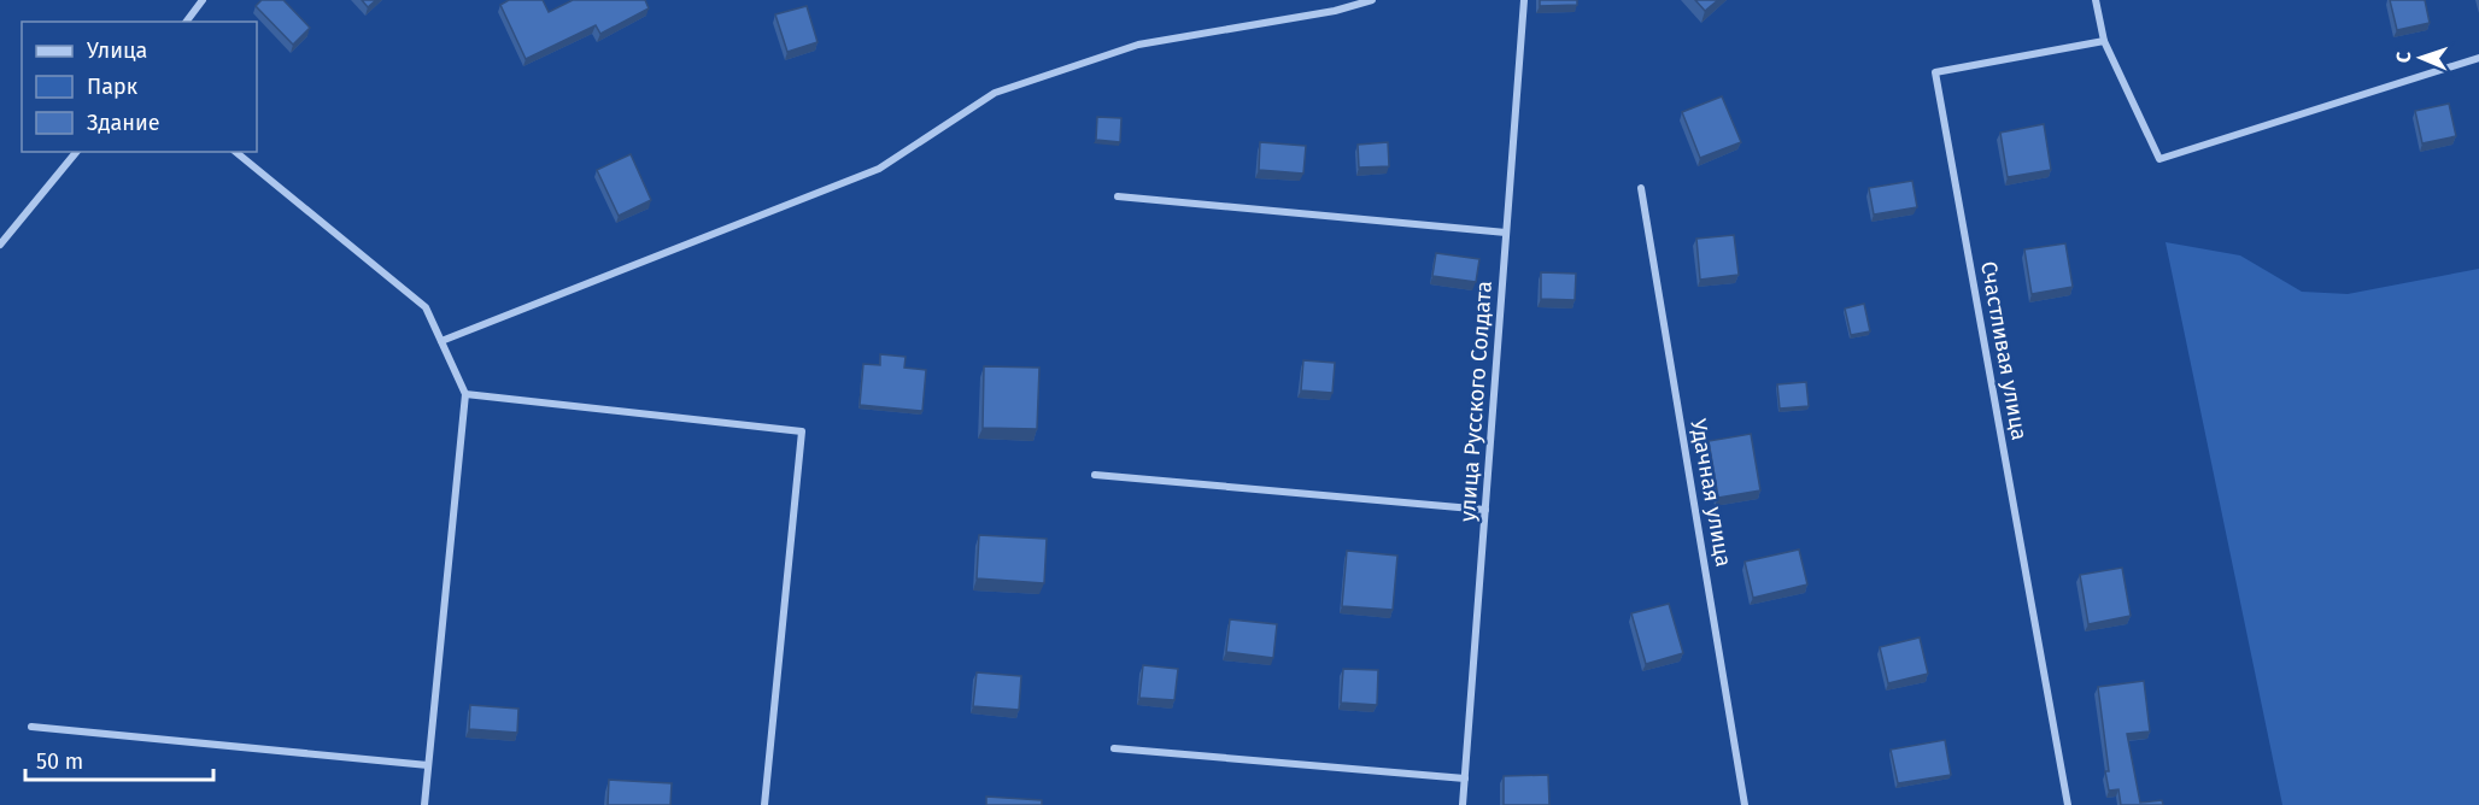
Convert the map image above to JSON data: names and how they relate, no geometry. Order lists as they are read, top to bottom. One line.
{"streets":{"street":["Счастливая улица","улица Русского Солдата","Удачная улица"]},"legend":["Улица","Парк","Здание"],"scale_bar":"50 m","north":"left"}
